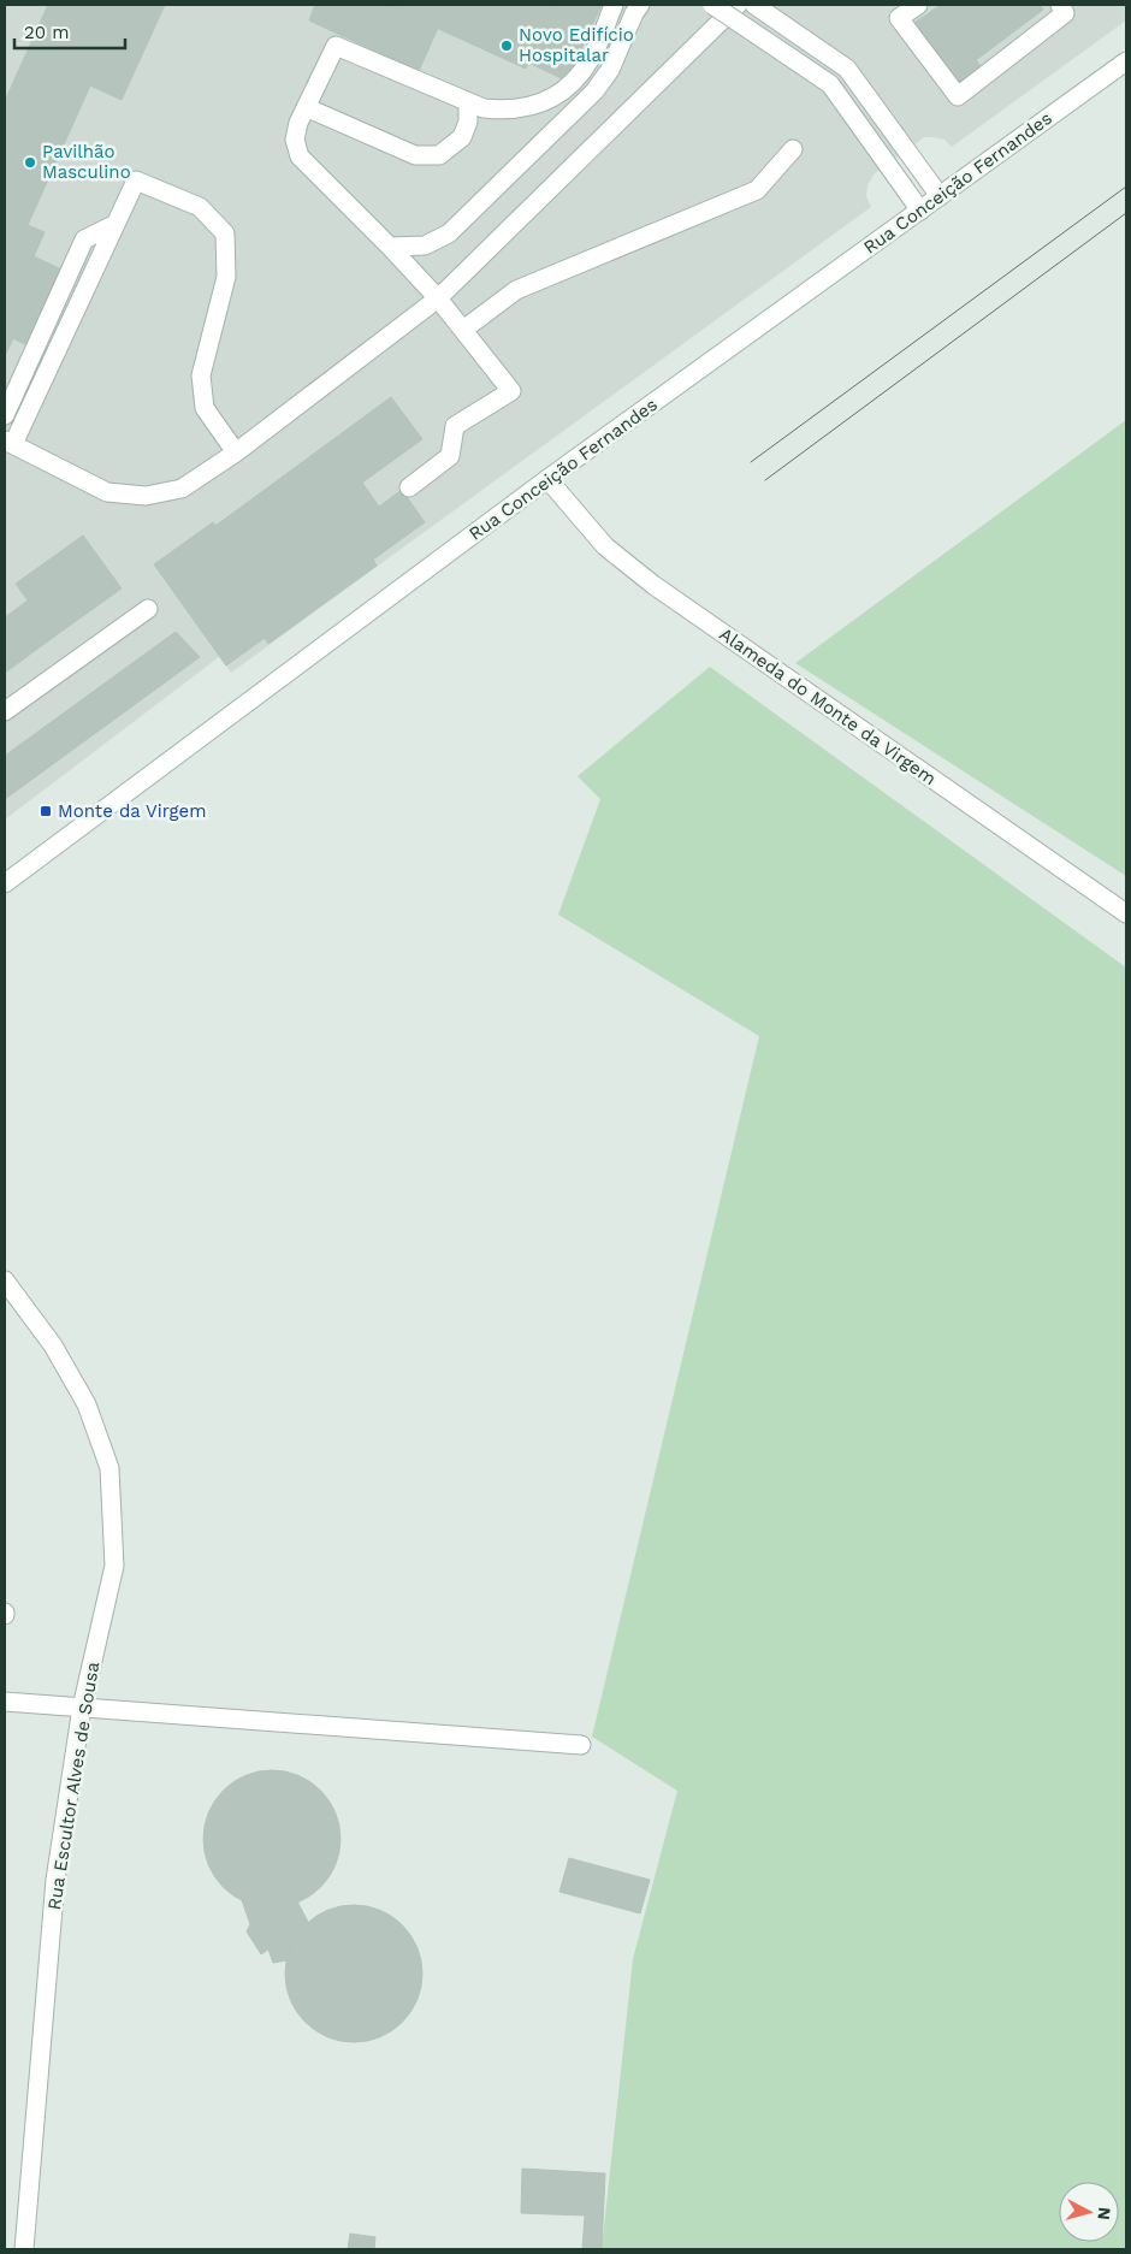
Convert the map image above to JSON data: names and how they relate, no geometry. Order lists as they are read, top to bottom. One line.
{"streets":{"street":["Rua Conceição Fernandes","Alameda do Monte da Virgem","Rua Escultor Alves de Sousa"]},"crossings":[["Rua Conceição Fernandes","Alameda do Monte da Virgem"]],"places":{"other":["Novo Edifício Hospitalar","Pavilhão Masculino"],"transit":["Monte da Virgem"]},"scale_bar":"20 m","north":"right"}
